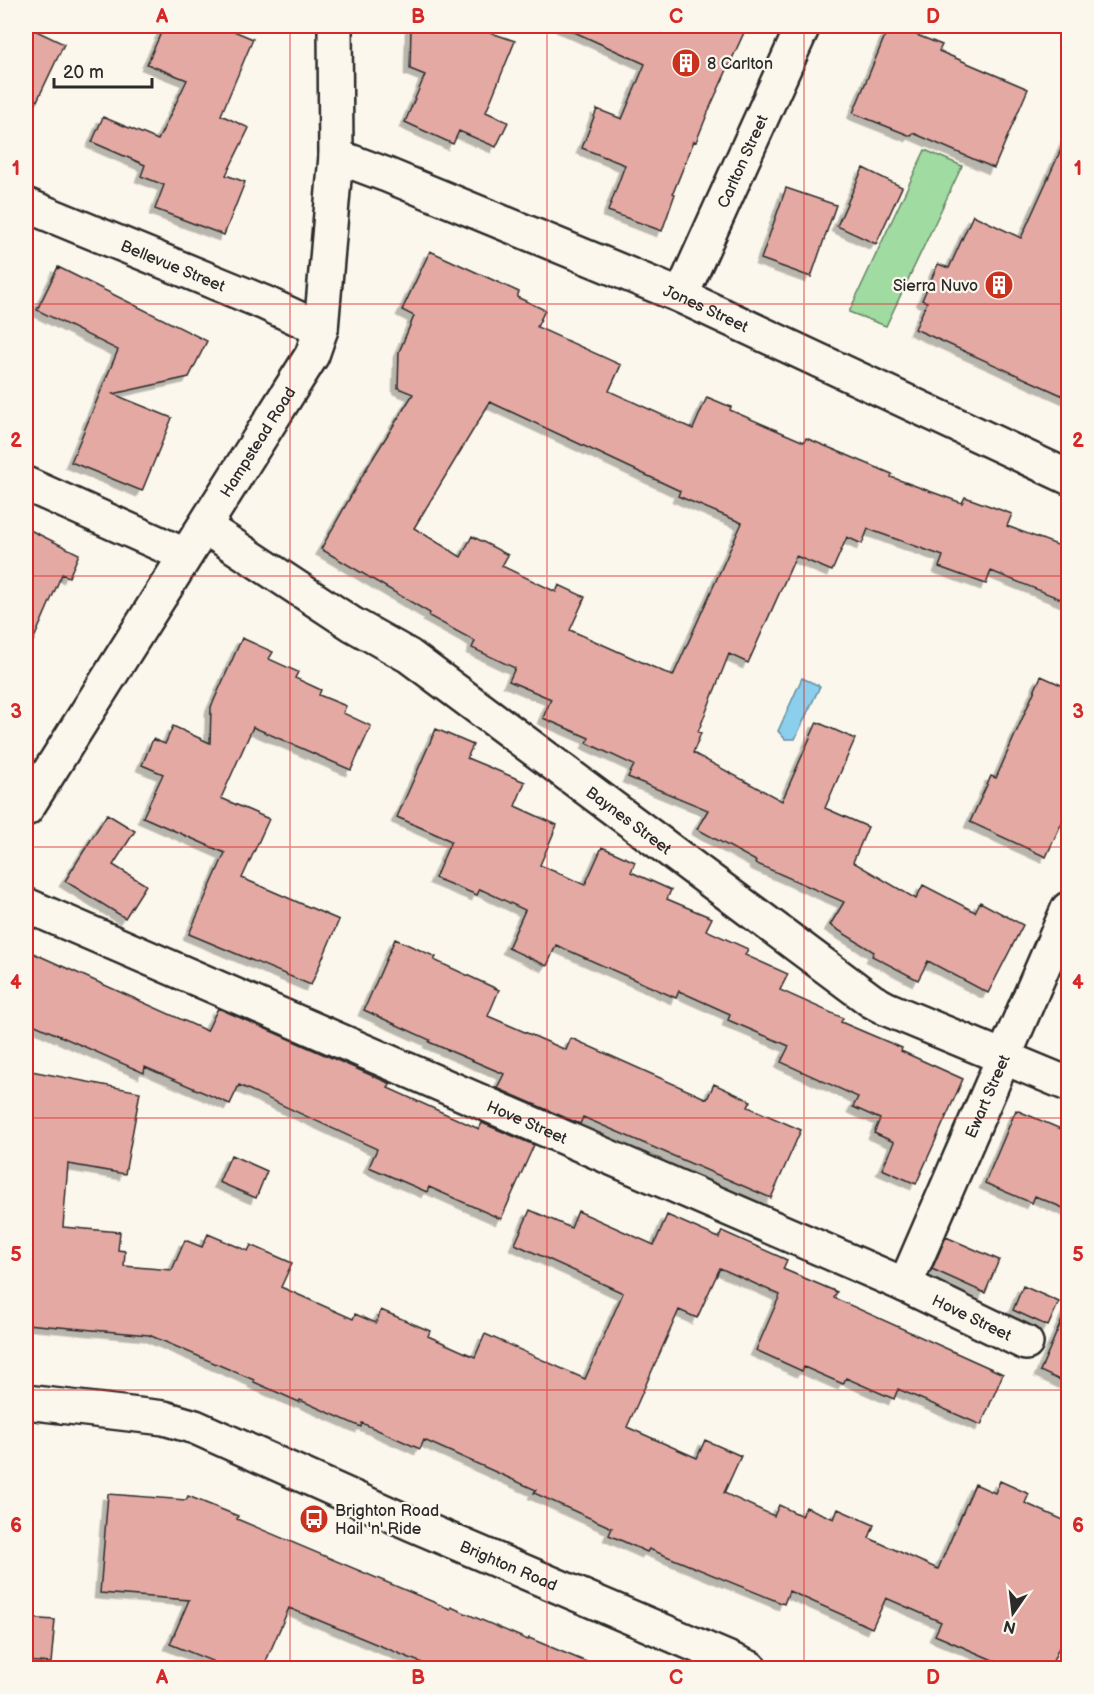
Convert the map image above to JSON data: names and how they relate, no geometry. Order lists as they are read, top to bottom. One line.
{"streets":{"street":["Carlton Street","Bellevue Street","Jones Street","Hampstead Road","Baynes Street","Ewart Street","Hove Street","Brighton Road"]},"crossings":[["Carlton Street","Jones Street"],["Bellevue Street","Hampstead Road"],["Jones Street","Hampstead Road"],["Hampstead Road","Baynes Street"],["Baynes Street","Ewart Street"],["Ewart Street","Hove Street"]],"places":{"building":["8 Carlton","Sierra Nuvo"],"bus stop":["Brighton Road Hail 'n' Ride"]},"scale_bar":"20 m","north":"bottom","grid":{"columns":["A","B","C","D"],"rows":["1","2","3","4","5","6"]}}
